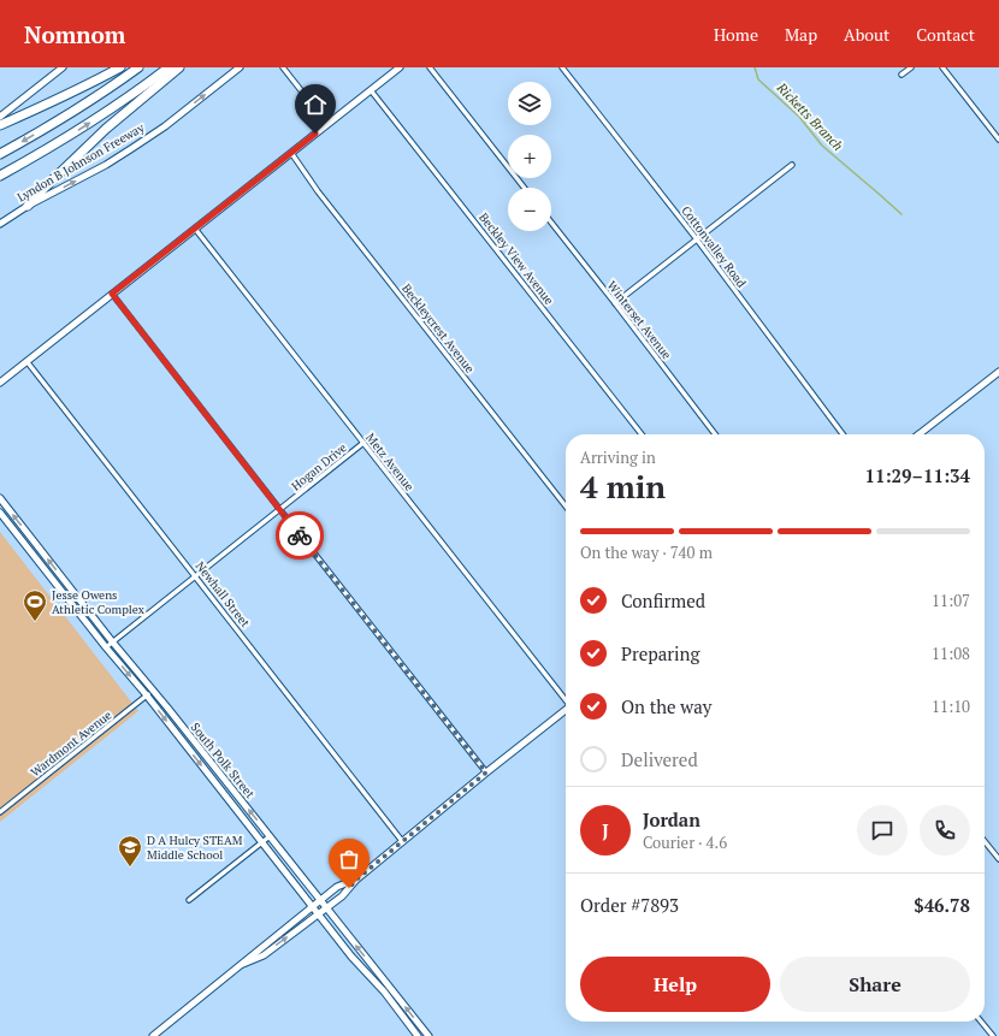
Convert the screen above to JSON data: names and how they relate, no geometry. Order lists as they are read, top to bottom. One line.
{"streets":{"main road":["Lyndon B Johnson Freeway","South Polk Street"],"street":["Cottonvalley Road","Beckley View Avenue","Winterset Avenue","Beckleycrest Avenue","Metz Avenue","Hogan Drive","Newhall Street","Wardmont Avenue"]},"crossings":[["Metz Avenue","Hogan Drive"],["Hogan Drive","Newhall Street"],["Hogan Drive","South Polk Street"],["Wardmont Avenue","South Polk Street"]],"one_way":["Lyndon B Johnson Freeway"],"water":["Ricketts Branch"],"places":{"sports":["Jesse Owens Athletic Complex"],"school or university":["D A Hulcy STEAM Middle School"]},"page":{"header":"Nomnom","nav":["Home","Map","About","Contact"],"map_buttons":["+","−"],"heading":["4 min","Arriving in","11:29–11:34"],"panel":["Jordan","Courier · 4.6","Order #7893","$46.78"],"bar":"On the way · 740 m","list":[["Confirmed","11:07"],["Preparing","11:08"],["On the way","11:10"],"Delivered"],"round":"J","buttons":["Help","Share"]}}
